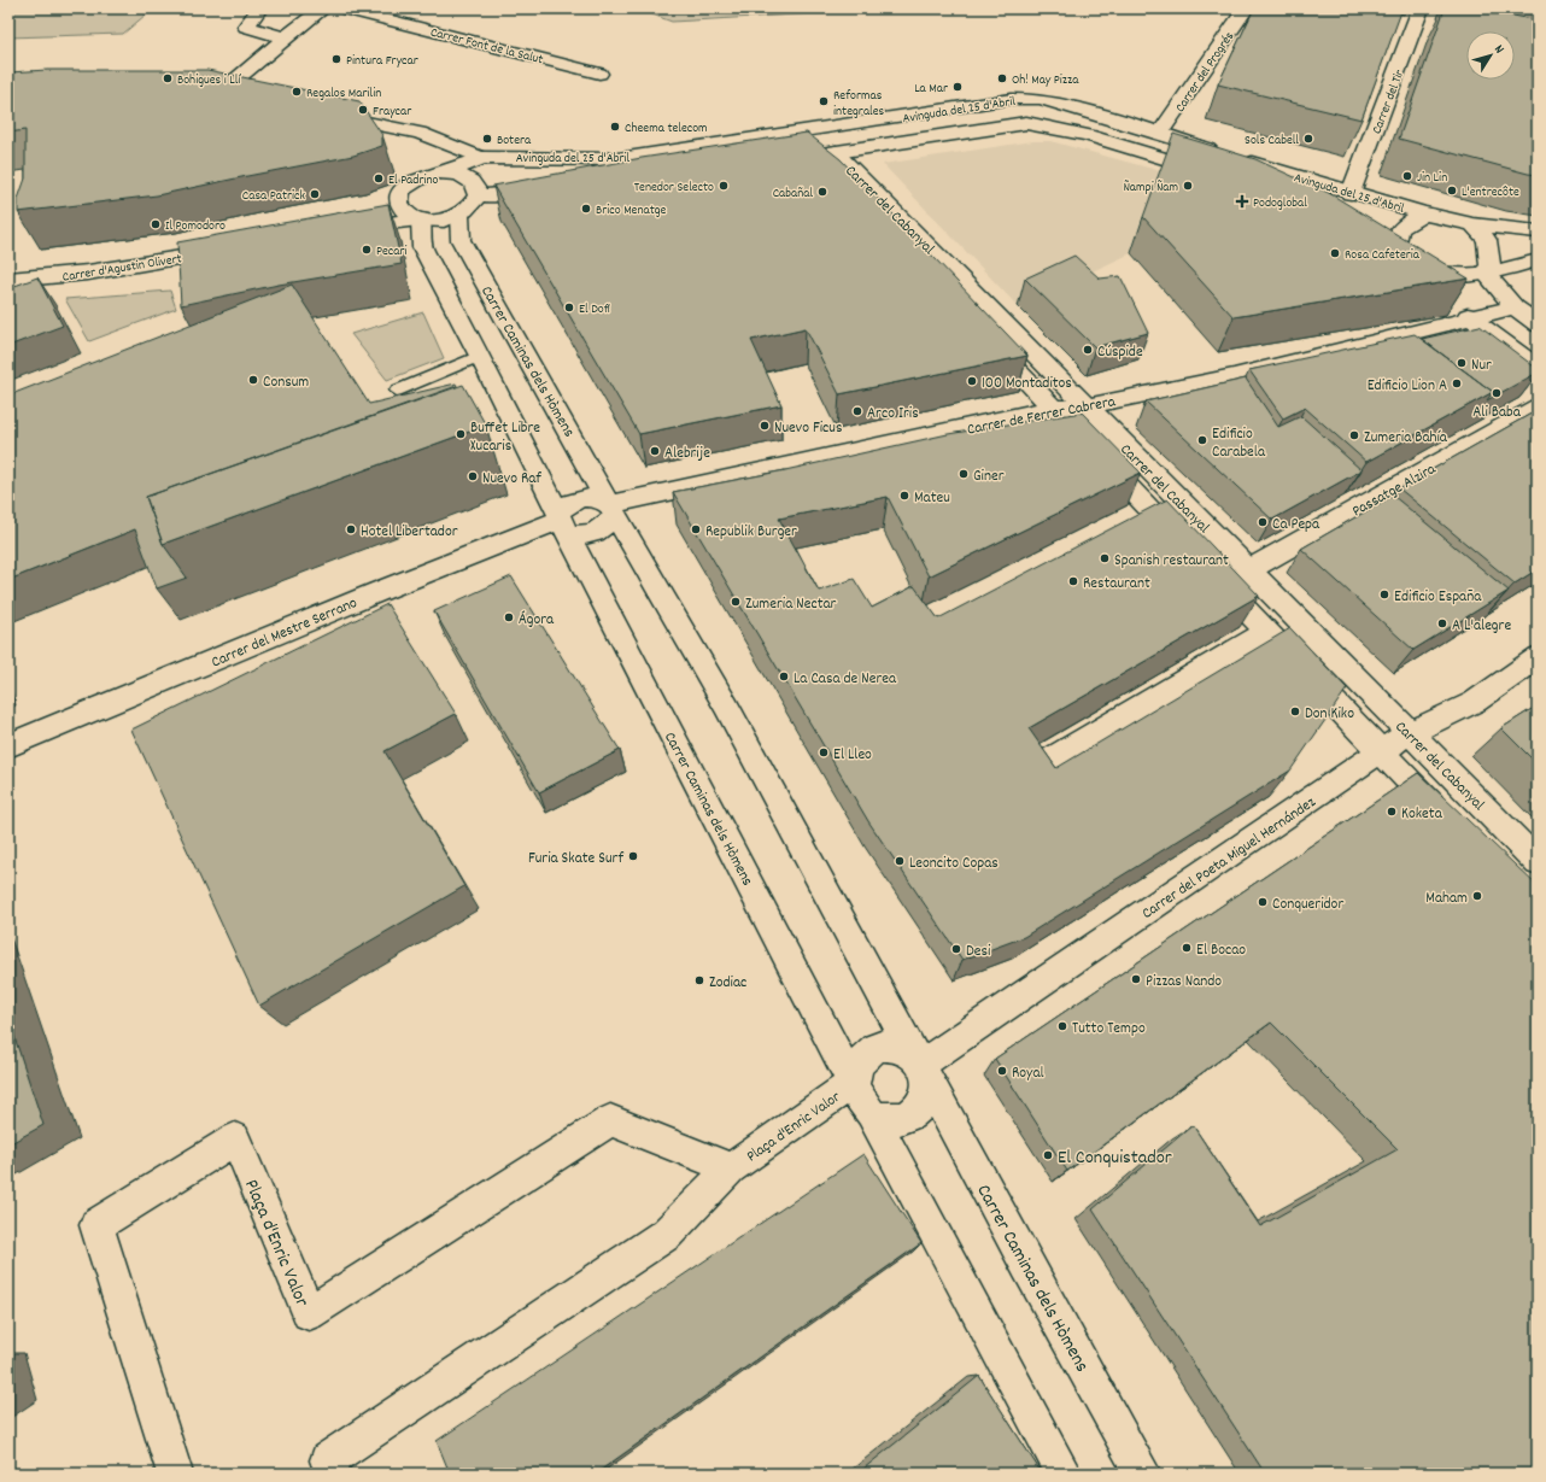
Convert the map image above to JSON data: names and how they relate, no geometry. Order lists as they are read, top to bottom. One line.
{"streets":{"street":["Carrer Font de la Salut","Carrer del Progrés","Carrer del Tir","Avinguda del 25 d'Abril","Carrer del Cabanyal","Carrer d'Agustin Olivert","Carrer Caminas dels Hòmens","Carrer de Ferrer Cabrera","Passatge Alzira","Carrer del Mestre Serrano","Carrer del Poeta Miguel Hernández","Plaça d'Enric Valor"]},"crossings":[["Carrer del Progrés","Avinguda del 25 d'Abril"],["Carrer del Tir","Avinguda del 25 d'Abril"],["Avinguda del 25 d'Abril","Carrer del Cabanyal"],["Avinguda del 25 d'Abril","Carrer Caminas dels Hòmens"],["Carrer del Cabanyal","Carrer de Ferrer Cabrera"],["Carrer del Cabanyal","Passatge Alzira"],["Carrer del Cabanyal","Carrer del Poeta Miguel Hernández"],["Carrer Caminas dels Hòmens","Carrer de Ferrer Cabrera"],["Carrer Caminas dels Hòmens","Carrer del Mestre Serrano"],["Carrer Caminas dels Hòmens","Carrer del Poeta Miguel Hernández"],["Carrer Caminas dels Hòmens","Plaça d'Enric Valor"],["Carrer del Poeta Miguel Hernández","Plaça d'Enric Valor"]],"places":{"other":["Pintura Frycar","Bohigues i Llí","Oh! May Pizza","La Mar","Regalos Marilin","Reformas integrales","Fraycar","Cheema telecom","Botera","Sols Cabell","Jin Lin","El Padrino","Tenedor Selecto","Ñampi Ñam","L'entrecôte","Cabañal","Casa Patrick","Brico Menatge","Il Pomodoro","Pecari","Rosa Cafeteria","El Dofi","Cúspide","Nur","Consum","100 Montaditos","Edificio Lion A","Ali Baba","Arco Iris","Nuevo Ficus","Buffet Libre Xucaris","Zumeria Bahía","Edificio Carabela","Alebrije","Giner","Nuevo Raf","Mateu","Ca Pepa","Hotel Libertador","Republik Burger","Spanish restaurant","Restaurant","Edificio España","Zumeria Nectar","Ágora","A L'alegre","La Casa de Nerea","Don Kiko","El Lleo","Koketa","Furia Skate Surf","Leoncito Copas","Maham","Conqueridor","El Bocao","Desi","Pizzas Nando","Zodiac","Tutto Tempo","Royal","El Conquistador"],"health":["Podoglobal"]},"north":"top right"}
